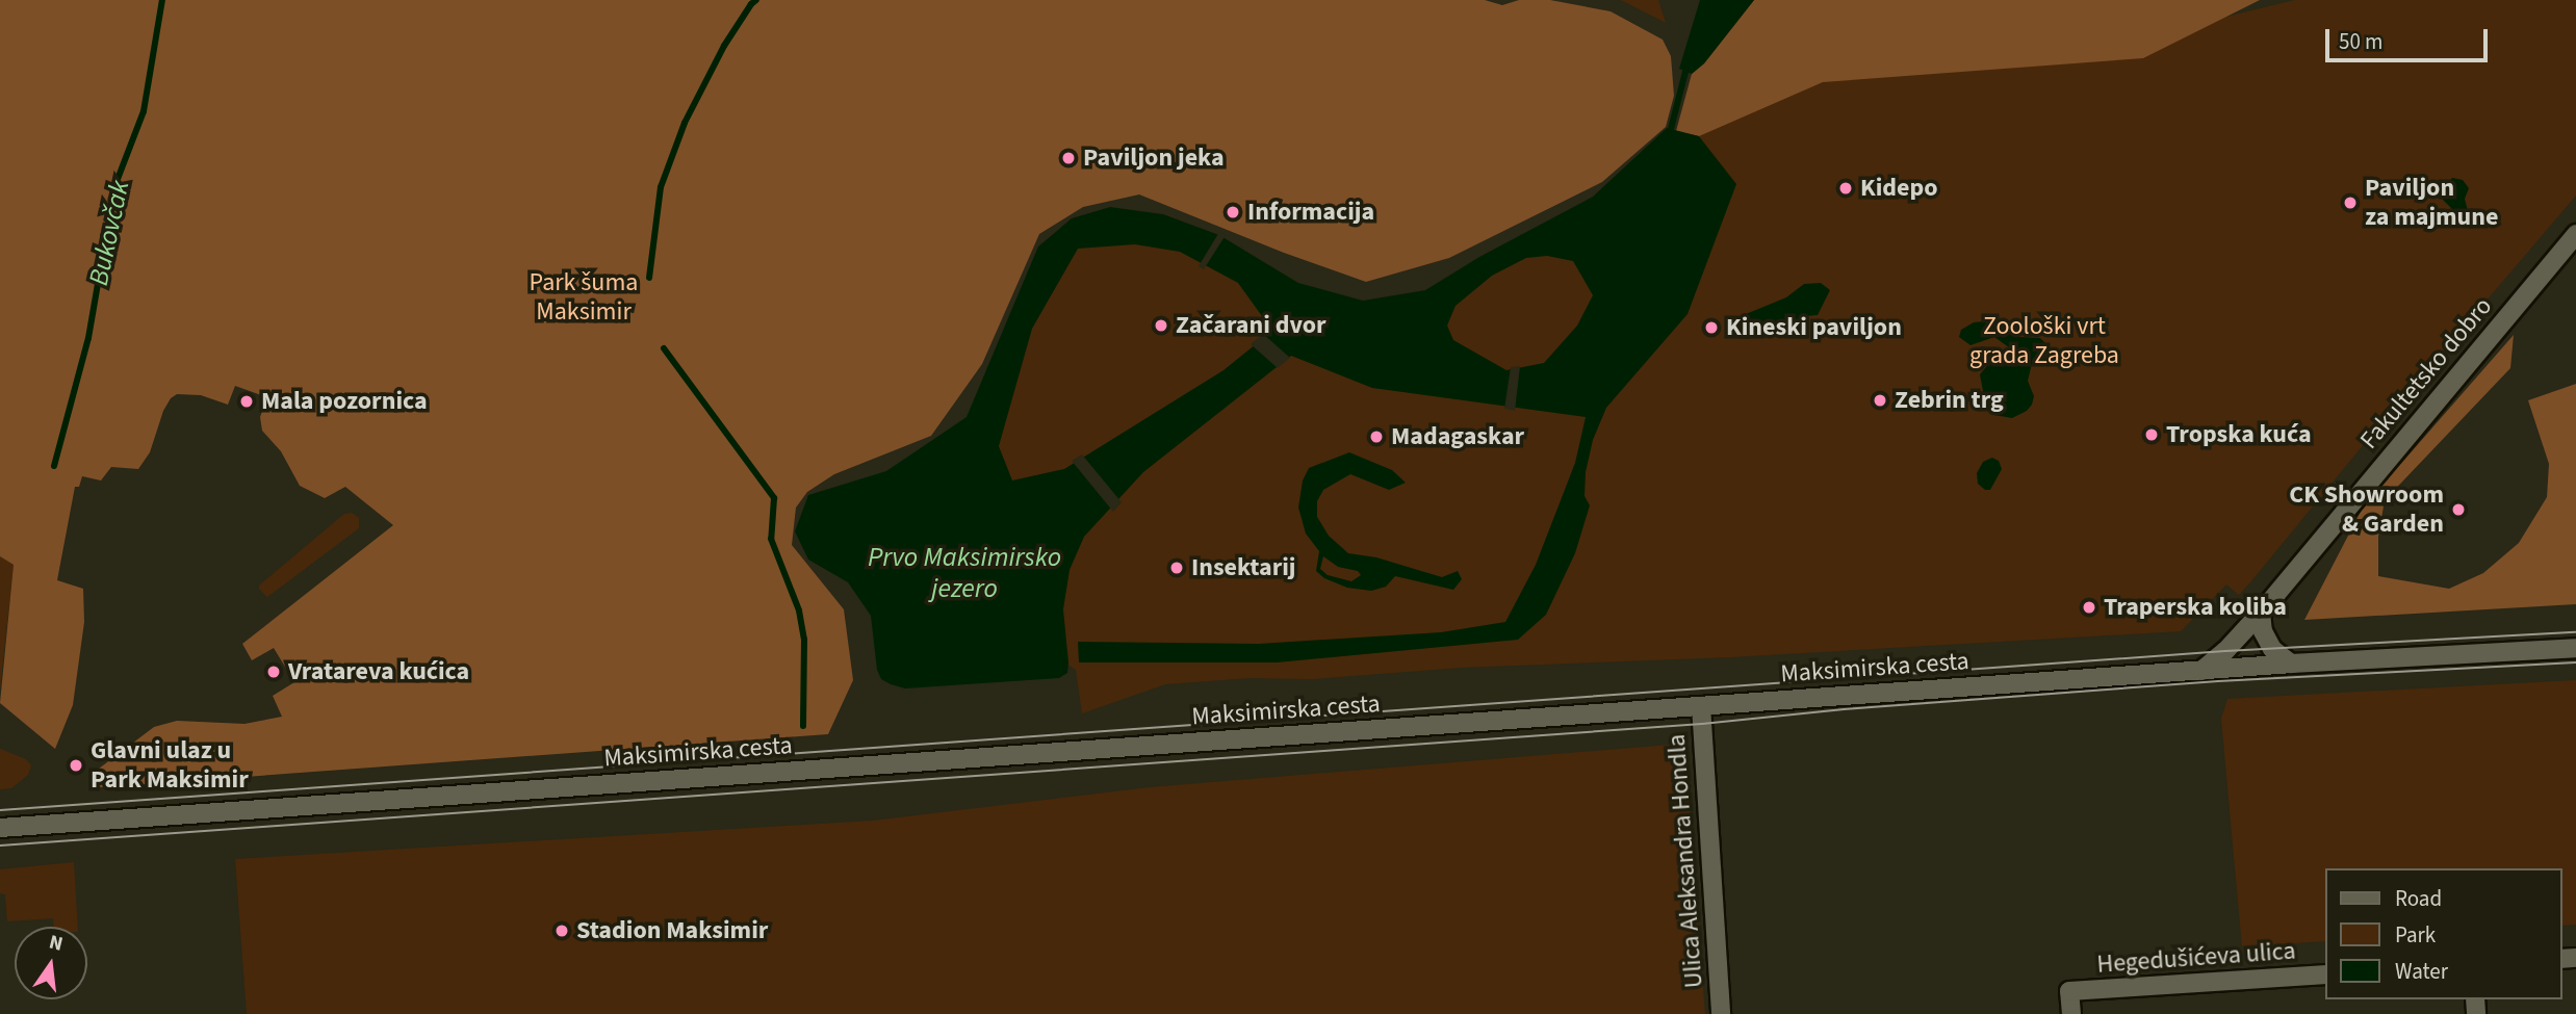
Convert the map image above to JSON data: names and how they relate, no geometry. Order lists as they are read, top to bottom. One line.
{"streets":{"main road":["Fakultetsko dobro","Maksimirska cesta","Ulica Aleksandra Hondla","Hegedušićeva ulica"]},"crossings":[["Fakultetsko dobro","Maksimirska cesta"],["Maksimirska cesta","Ulica Aleksandra Hondla"]],"water":["Bukovčak","Prvo Maksimirsko jezero"],"parks":["Park šuma Maksimir","Zoološki vrt grada Zagreba"],"places":["Paviljon jeka","Kidepo","Paviljon za majmune","Informacija","Začarani dvor","Kineski paviljon","Zebrin trg","Mala pozornica","Tropska kuća","Madagaskar","CK Showroom & Garden","Insektarij","Traperska koliba","Vratareva kućica","Glavni ulaz u Park Maksimir","Stadion Maksimir"],"legend":["Road","Park","Water"],"scale_bar":"50 m","north":"top"}
